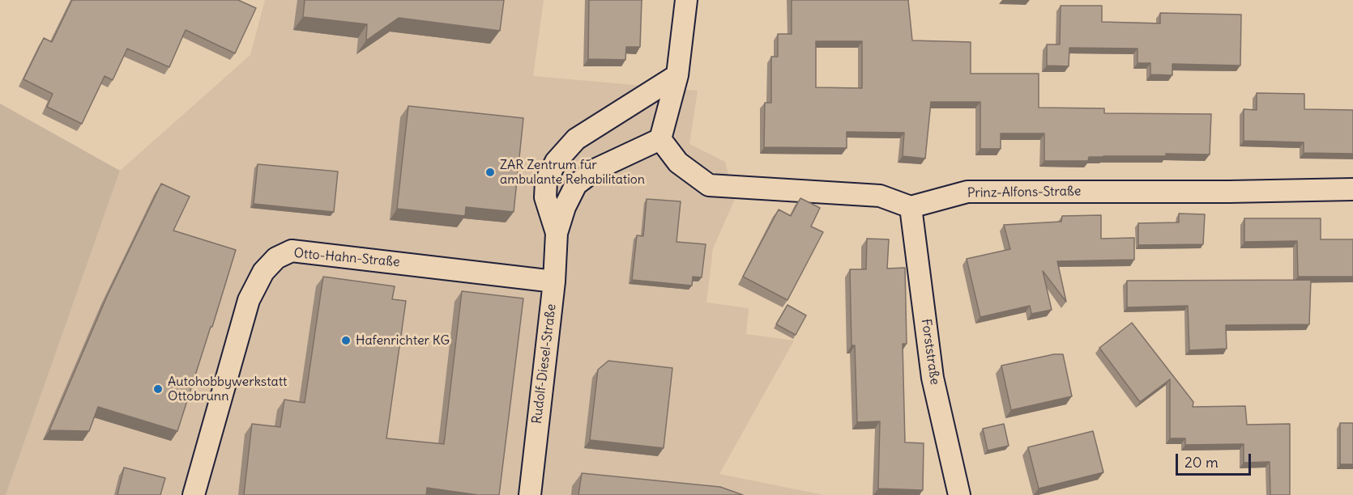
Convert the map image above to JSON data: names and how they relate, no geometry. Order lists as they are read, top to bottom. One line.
{"streets":{"street":["Prinz-Alfons-Straße","Otto-Hahn-Straße","Forststraße","Rudolf-Diesel-Straße"]},"crossings":[["Prinz-Alfons-Straße","Forststraße"],["Otto-Hahn-Straße","Rudolf-Diesel-Straße"]],"places":["ZAR Zentrum für ambulante Rehabilitation","Hafenrichter KG","Autohobbywerkstatt Ottobrunn"],"scale_bar":"20 m"}
